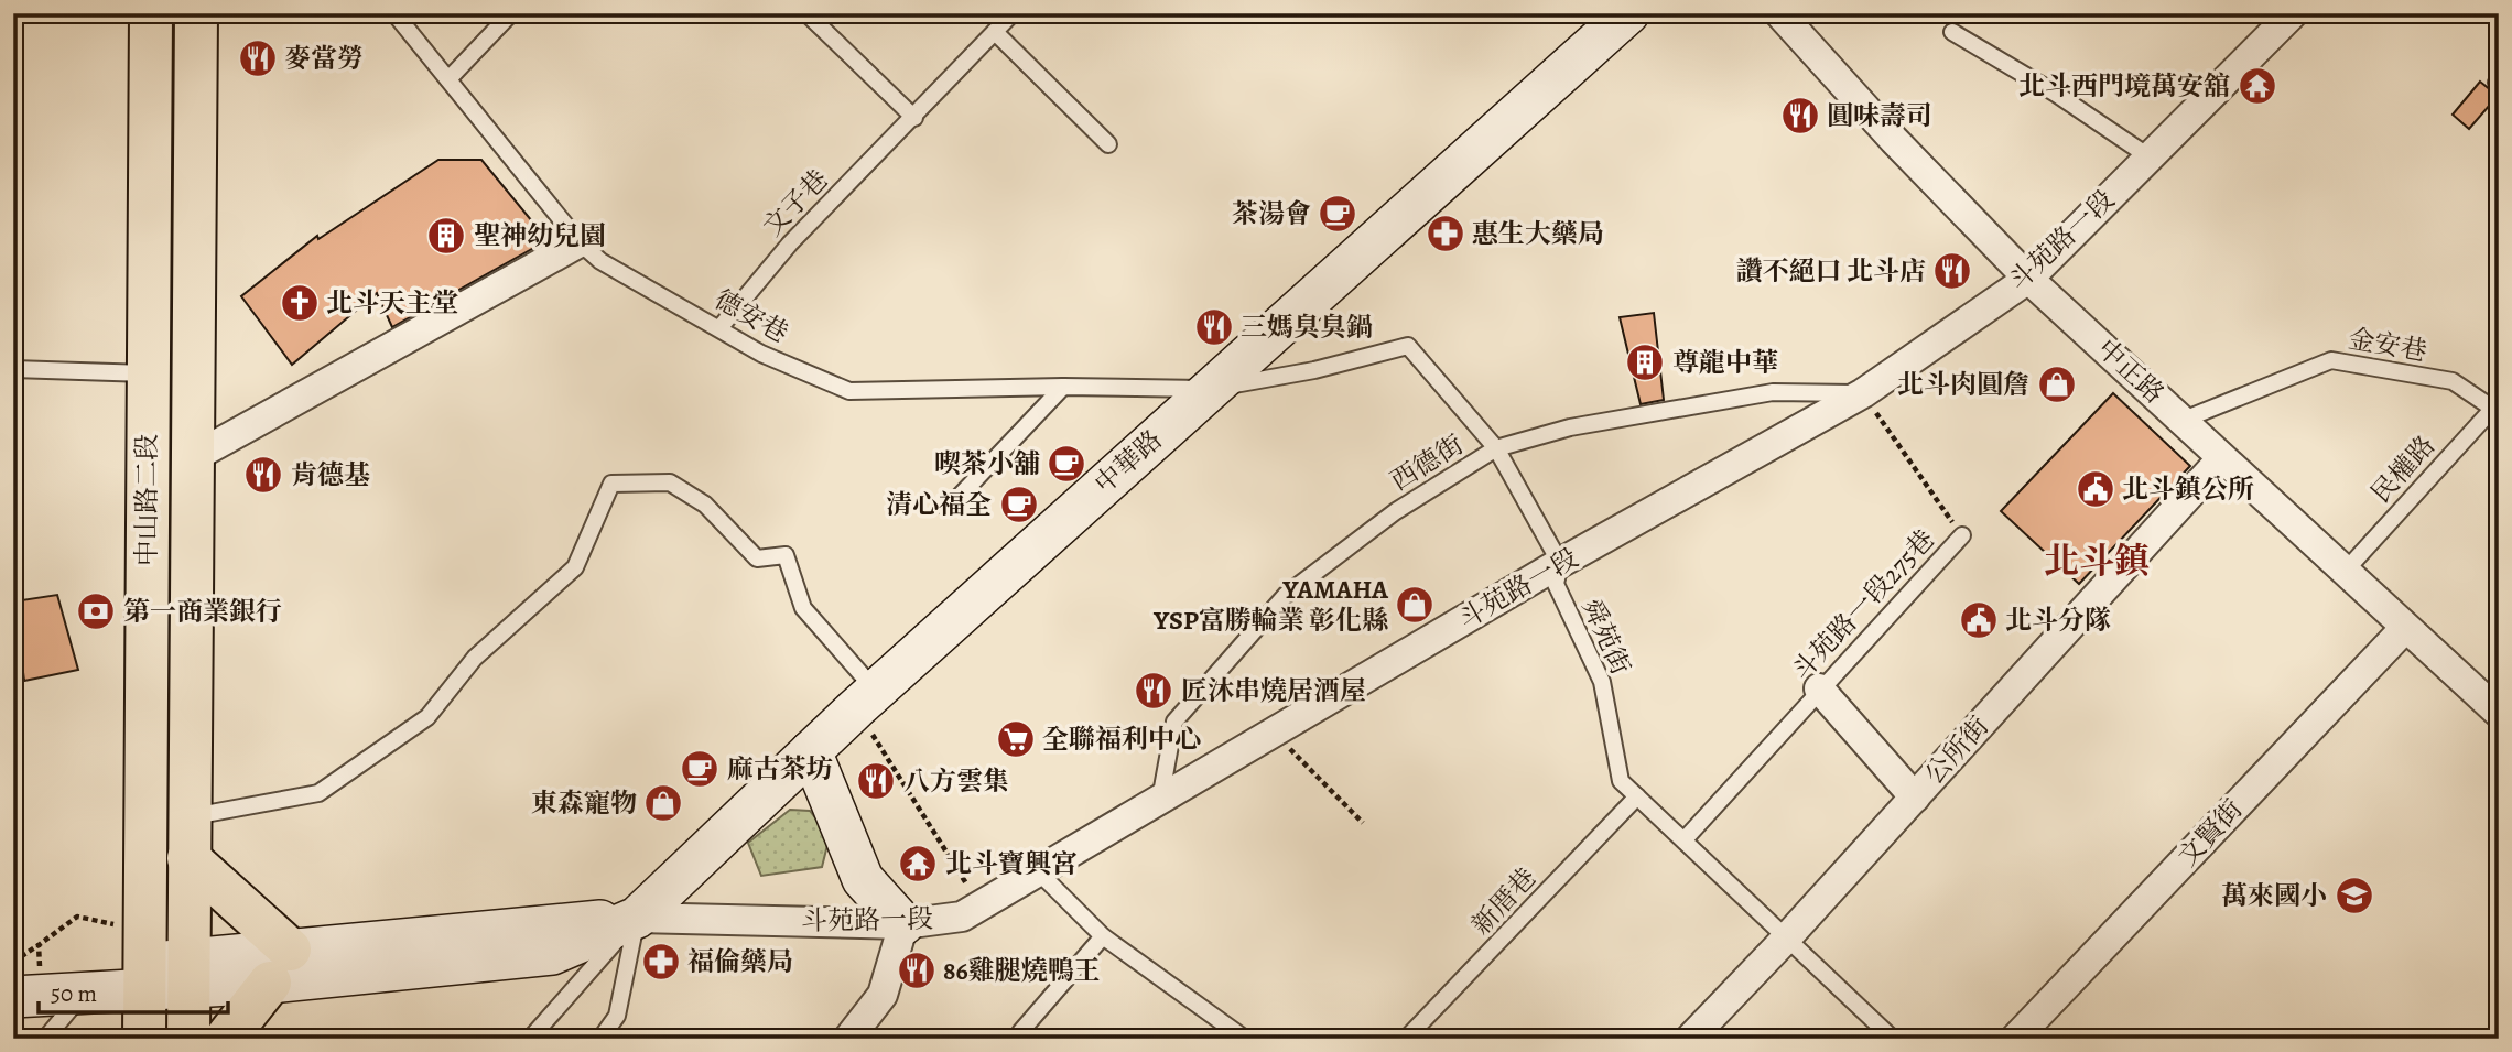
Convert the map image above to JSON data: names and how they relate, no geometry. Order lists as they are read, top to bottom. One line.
{"streets":{"main road":["斗苑路一段","中華路","中山路二段"],"street":["中正路","公所街","文賢街"],"lane":["文子巷","德安巷","金安巷","西德街","民權路","斗苑路一段275巷","舜苑街","新厝巷"]},"crossings":[["文子巷","德安巷"],["斗苑路一段","中正路"],["斗苑路一段","中華路"],["斗苑路一段","西德街"],["斗苑路一段","中山路二段"],["斗苑路一段","斗苑路一段275巷"],["斗苑路一段","舜苑街"],["德安巷","中華路"],["德安巷","舜苑街"],["金安巷","中正路"],["金安巷","民權路"],["中正路","民權路"],["中正路","公所街"],["中正路","文賢街"],["中華路","舜苑街"],["西德街","斗苑路一段275巷"],["西德街","舜苑街"],["斗苑路一段275巷","舜苑街"],["舜苑街","公所街"],["舜苑街","新厝巷"]],"districts":["北斗鎮"],"places":{"restaurant":["麥當勞","圓味壽司","讚不絕口 北斗店","三媽臭臭鍋","肯德基","匠沐串燒居酒屋","八方雲集","86雞腿燒鴨王"],"temple":["北斗西門境萬安舘","北斗寶興宮"],"cafe":["茶湯會","喫茶小舖","清心福全","麻古茶坊"],"pharmacy":["惠生大藥局","福倫藥局"],"building":["聖神幼兒園","尊龍中華"],"church":["北斗天主堂"],"shop":["北斗肉圓詹","YAMAHA YSP富勝輪業 彰化縣","東森寵物"],"public building":["北斗鎮公所","北斗分隊"],"bank":["第一商業銀行"],"supermarket":["全聯福利中心"],"school or university":["萬來國小"]},"scale_bar":"50 m"}
